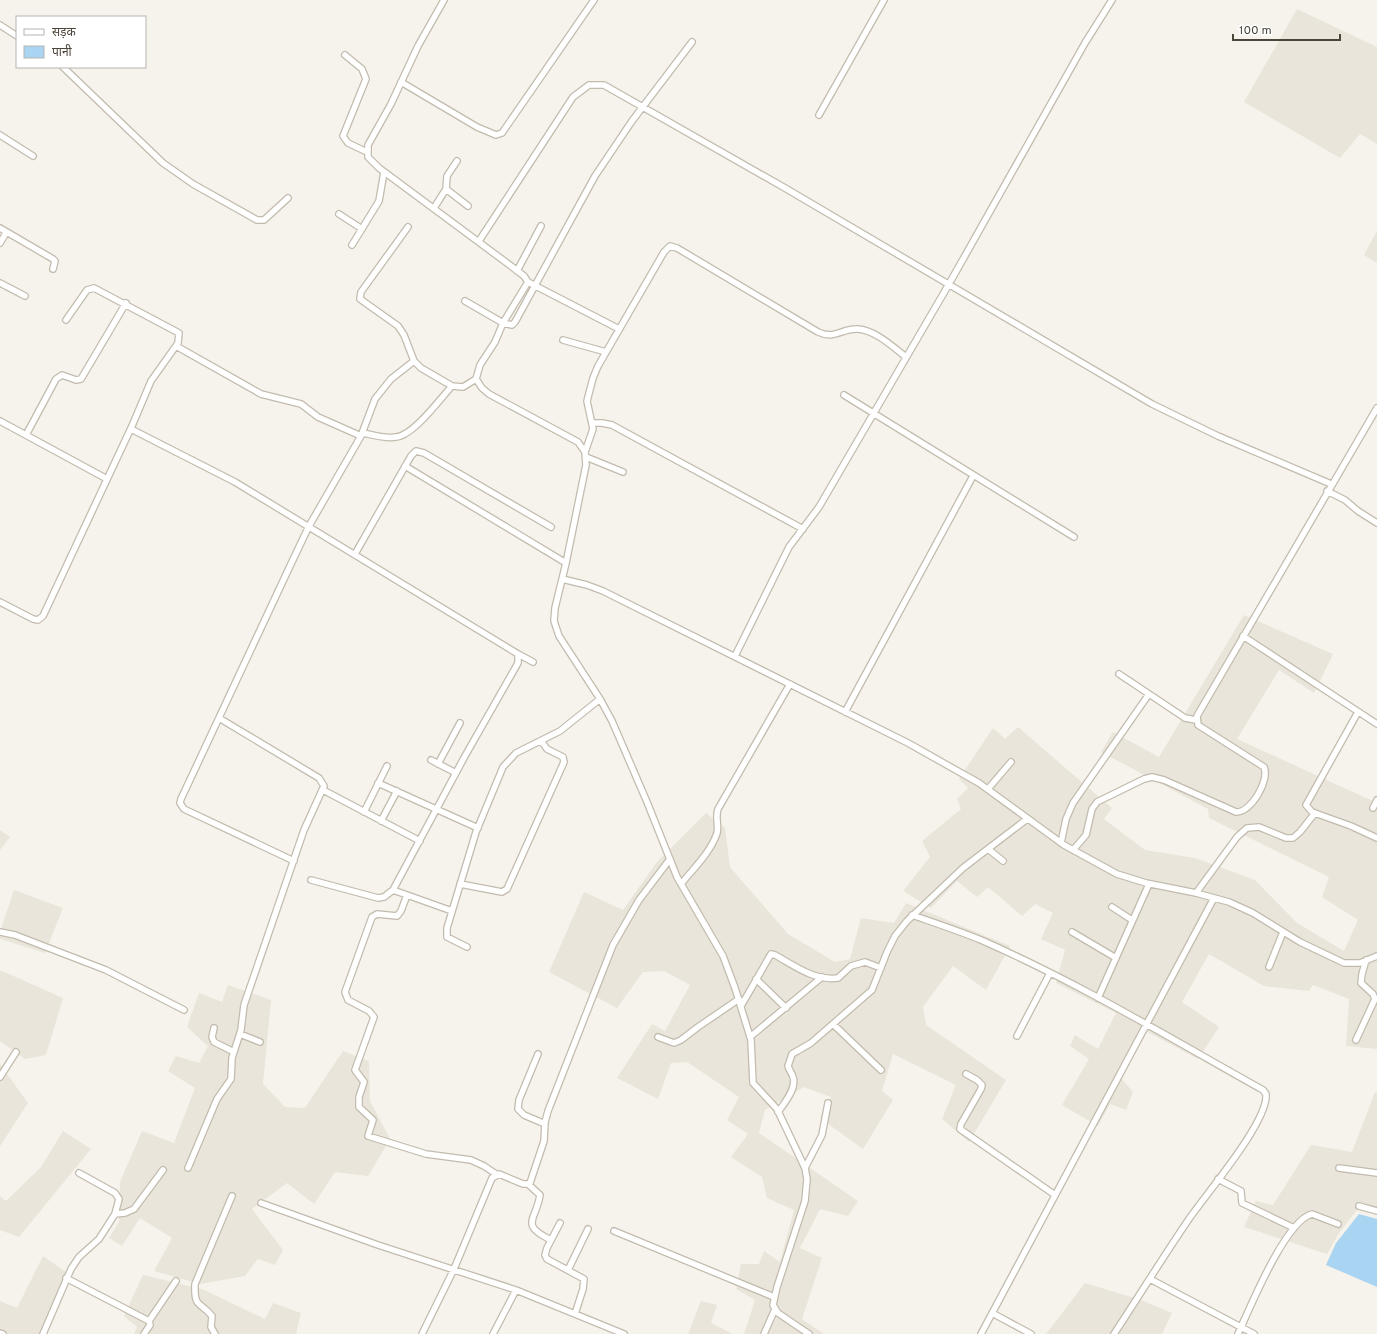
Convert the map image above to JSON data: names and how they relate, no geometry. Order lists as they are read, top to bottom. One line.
{"legend":["सड़क","पानी"],"scale_bar":"100 m"}
